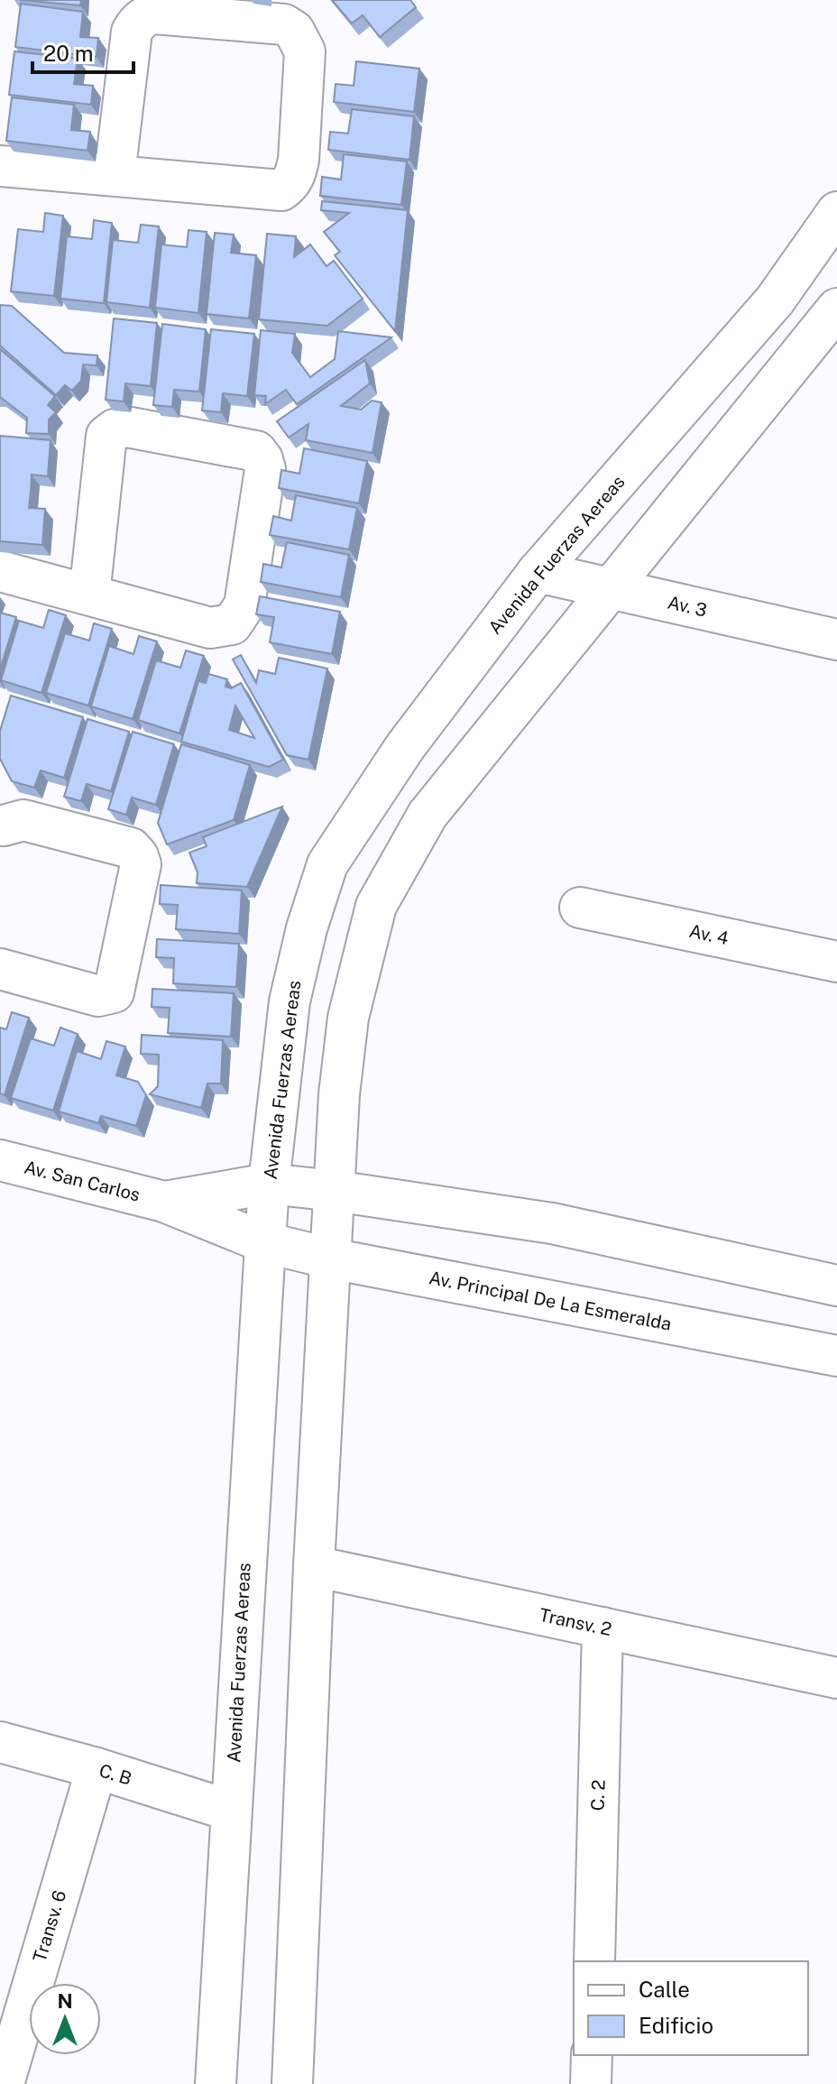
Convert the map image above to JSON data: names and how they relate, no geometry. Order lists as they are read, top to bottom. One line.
{"streets":{"street":["Avenida Fuerzas Aereas","Av. 3","Av. 4","Av. San Carlos","Av. Principal De La Esmeralda","Transv. 2","C. B","C. 2","Transv. 6"]},"crossings":[["Avenida Fuerzas Aereas","Av. 3"],["Avenida Fuerzas Aereas","Av. San Carlos"],["Avenida Fuerzas Aereas","Av. Principal De La Esmeralda"],["Avenida Fuerzas Aereas","C. B"],["Av. San Carlos","Av. Principal De La Esmeralda"],["Transv. 2","C. 2"],["C. B","Transv. 6"]],"legend":["Calle","Edificio"],"scale_bar":"20 m","north":"top"}
